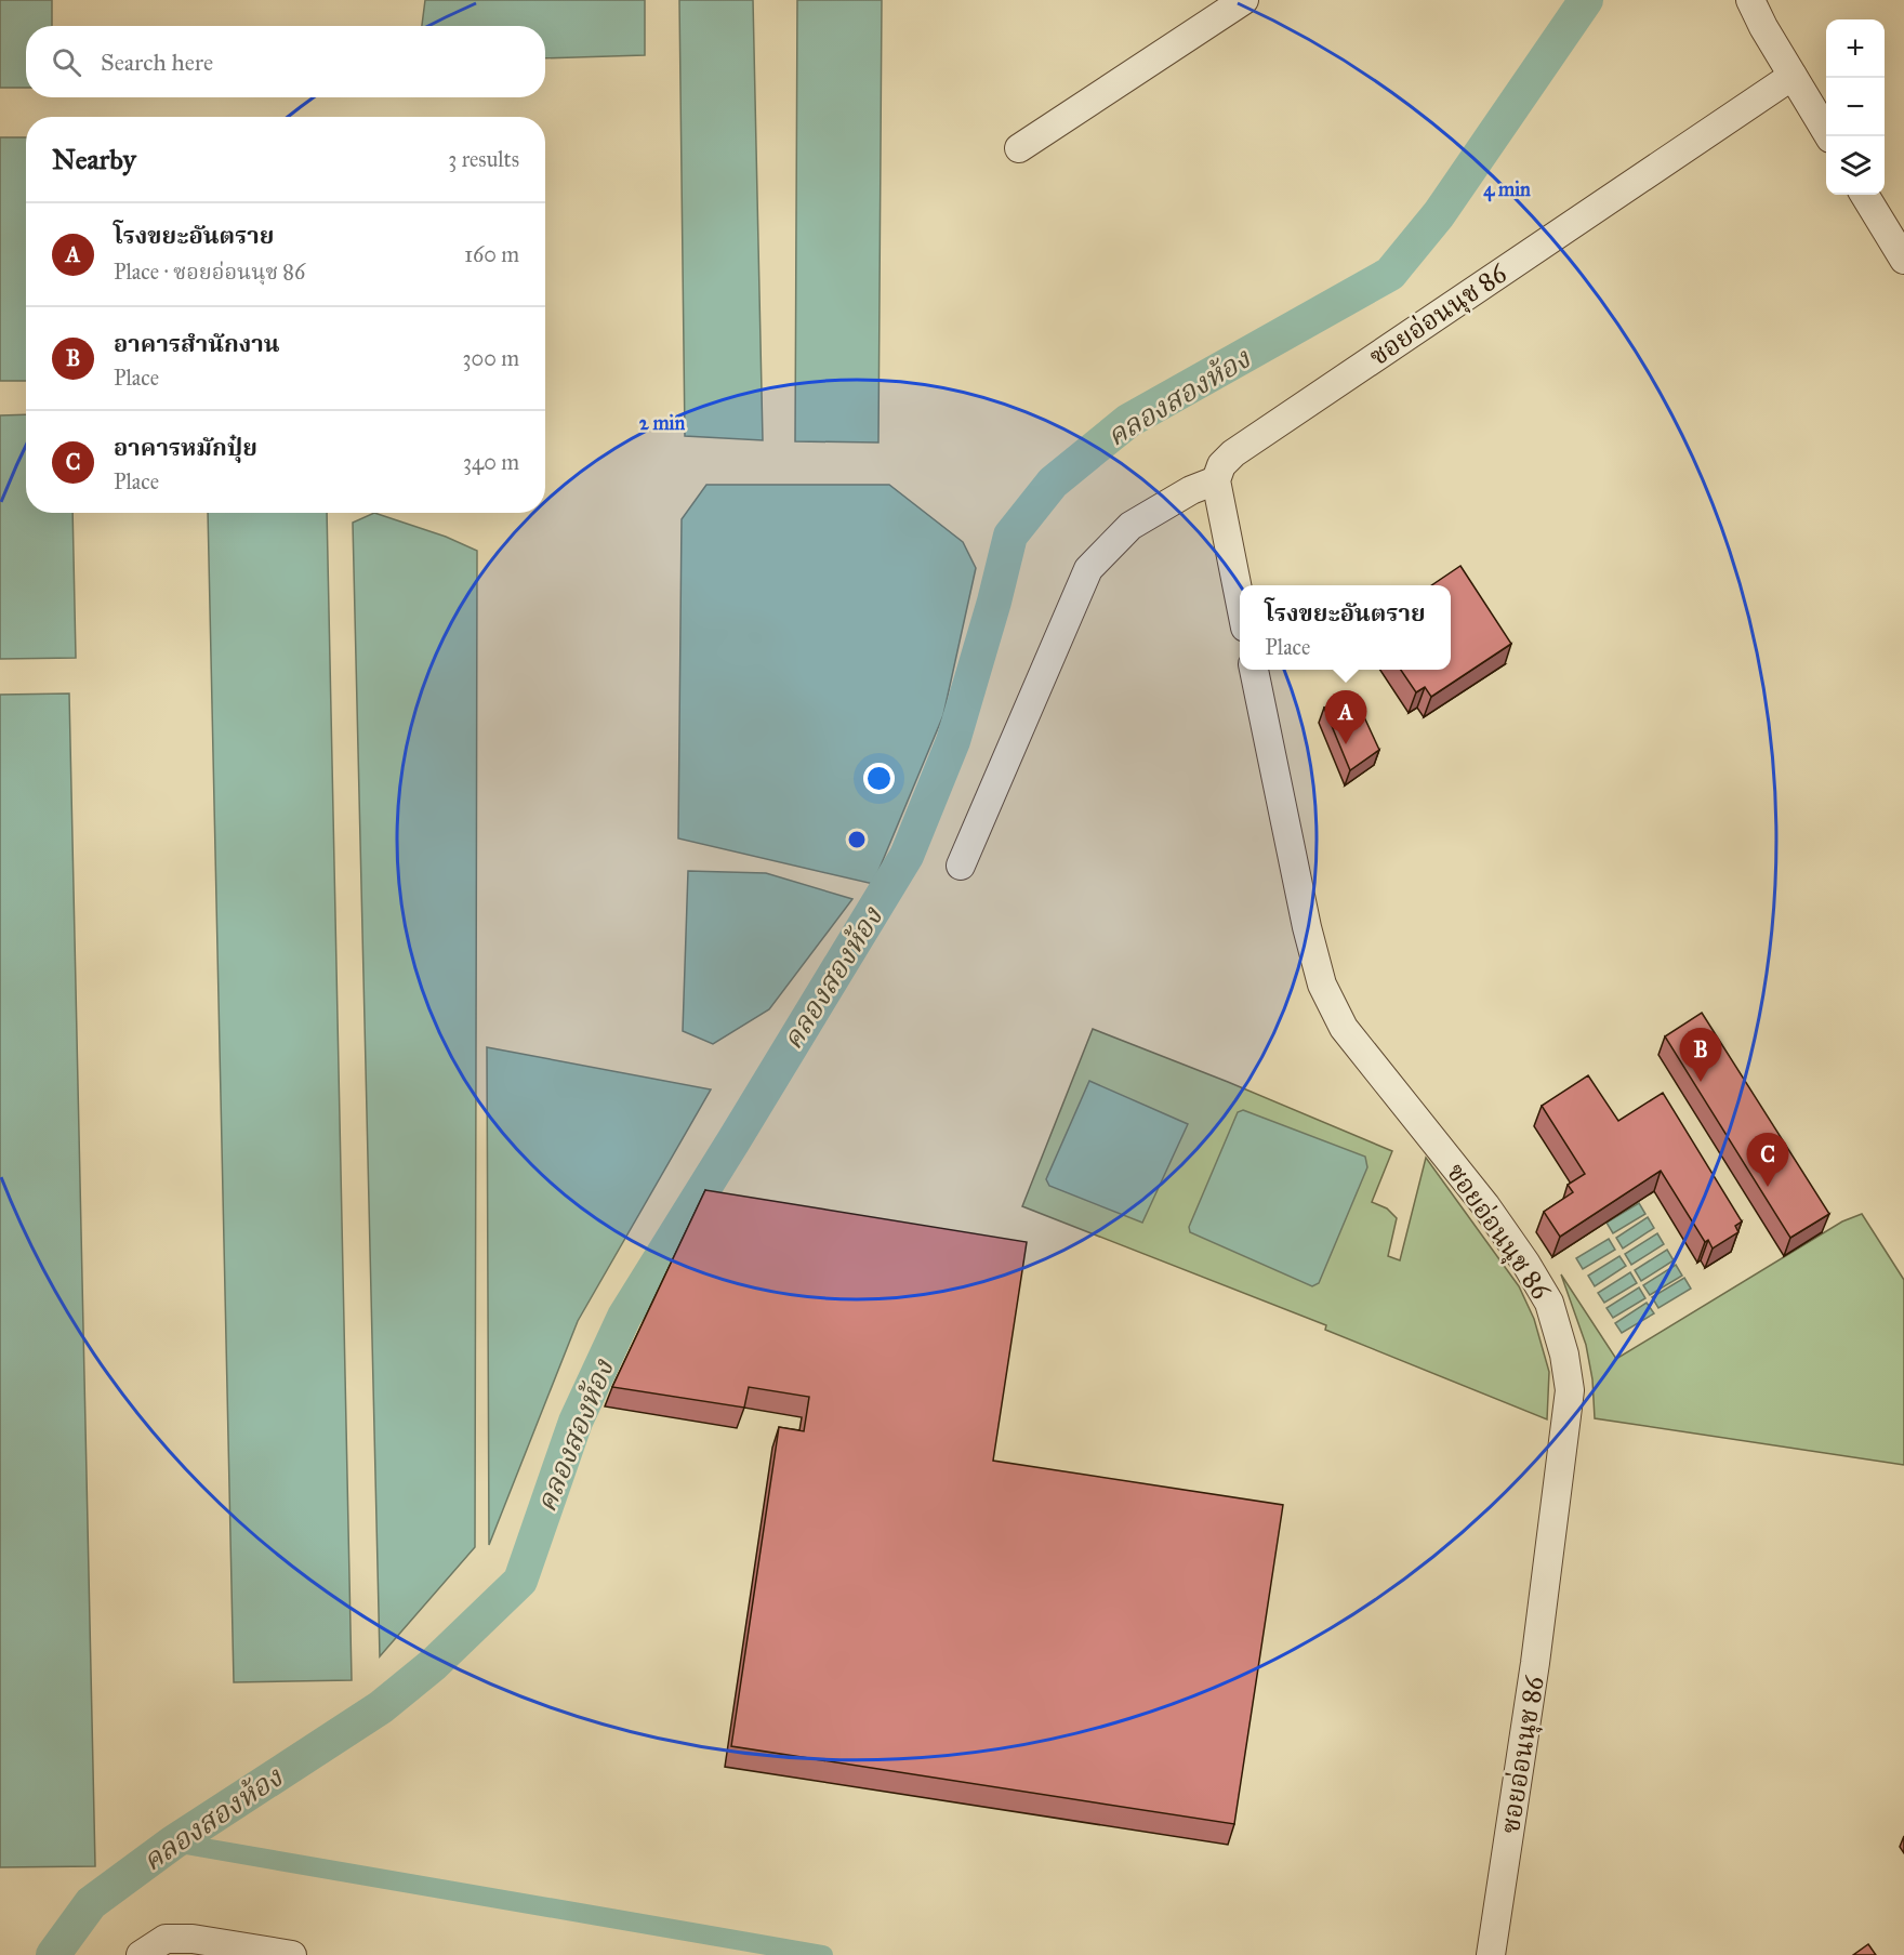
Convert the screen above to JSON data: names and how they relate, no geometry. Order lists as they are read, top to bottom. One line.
{"streets":{"street":["ซอยอ่อนนุช 86"]},"water":["คลองสองห้อง"],"page":{"map_buttons":["+","−"],"search":"Search here","heading":["Nearby","3 results"],"list":[{"mark":"A","name":"โรงขยะอันตราย","note":"Place · ซอยอ่อนนุช 86","value":"160 m"},{"mark":"B","name":"อาคารสำนักงาน","note":"Place","value":"300 m"},{"mark":"C","name":"อาคารหมักปุ๋ย","note":"Place","value":"340 m"}],"popup":["โรงขยะอันตราย","Place"],"pins":["A","B","C"]},"rings":["4 min","2 min"]}
